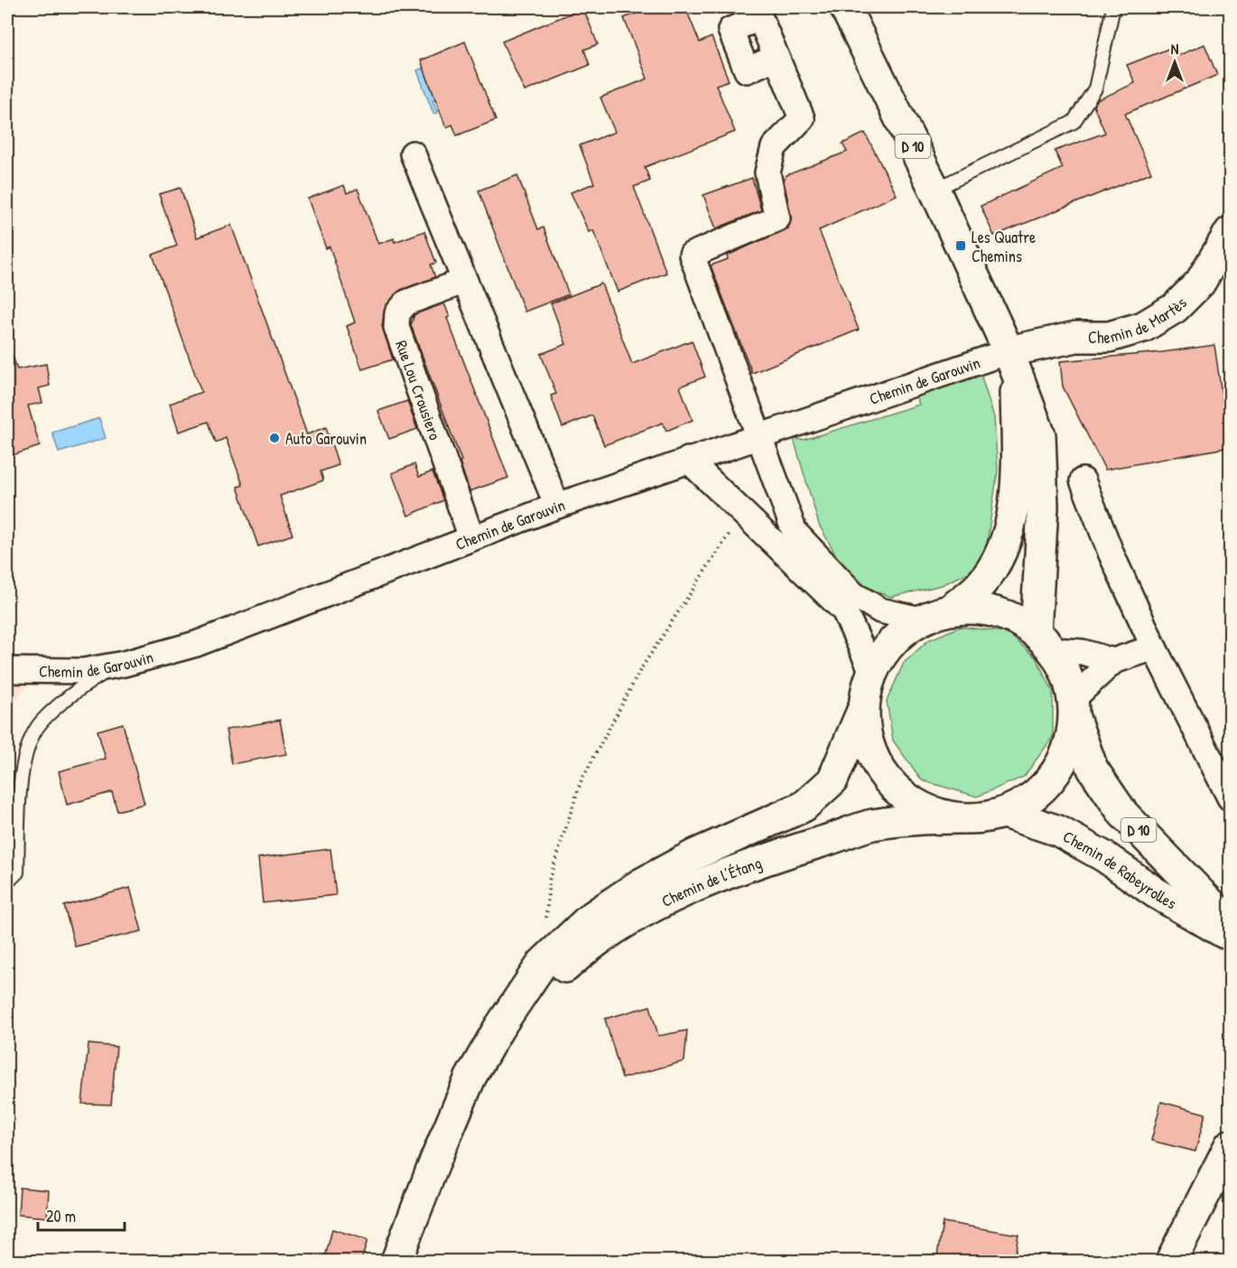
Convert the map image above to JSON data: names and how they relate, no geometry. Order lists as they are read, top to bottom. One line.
{"streets":{"main road":["D 10","Chemin de Martès","Chemin de Rabeyrolles","Chemin de l’Étang"],"street":["Chemin de Garouvin","Rue Lou Crousiero"]},"crossings":[["D 10","Chemin de Martès"],["D 10","Chemin de Garouvin"],["D 10","Chemin de Rabeyrolles"],["Chemin de Martès","Chemin de Garouvin"],["Chemin de Garouvin","Rue Lou Crousiero"]],"places":{"transit":["Les Quatre Chemins"],"other":["Auto Garouvin"]},"scale_bar":"20 m","north":"top"}
